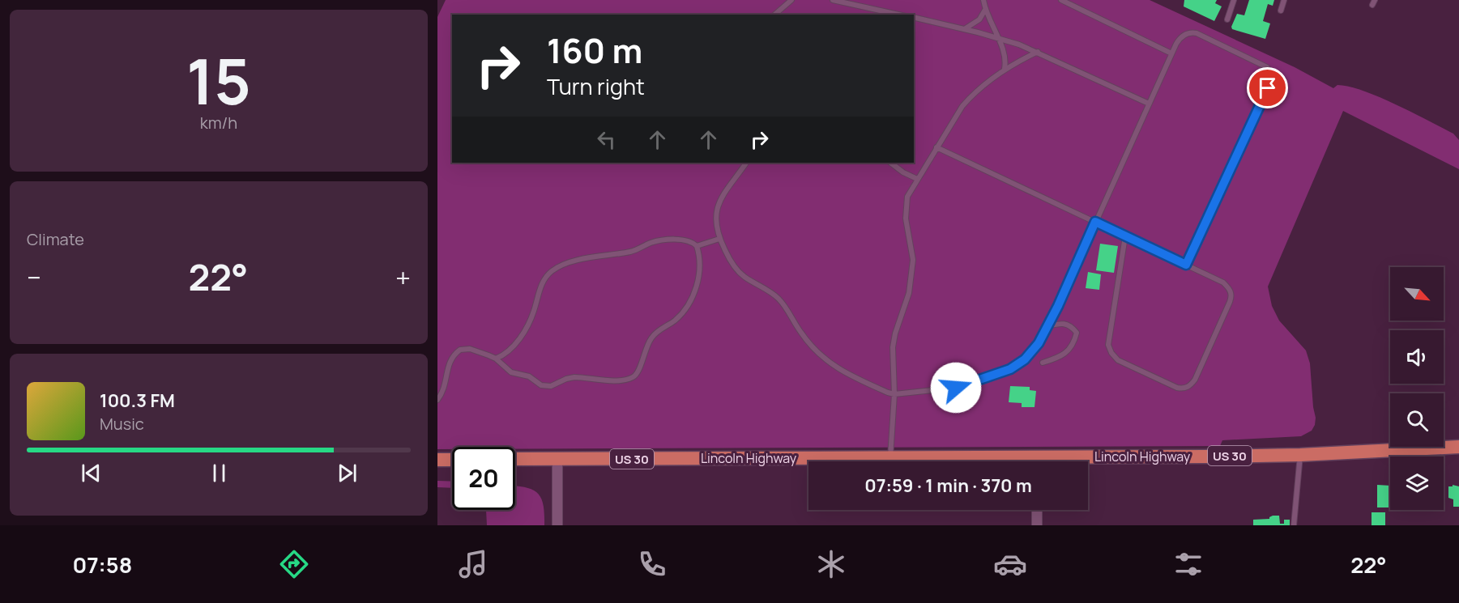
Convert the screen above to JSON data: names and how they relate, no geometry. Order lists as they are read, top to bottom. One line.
{"streets":{"main road":["US 30","Lincoln Highway"]},"north":"bottom right","page":{"tile":[["15","km/h"],"Climate"],"turn":["160 m","Turn right"],"heat":["−","22°","+"],"song":["100.3 FM","Music"],"limit":"20","trip":"07:59 · 1 min · 370 m","tabs":["07:58","22°"]}}
